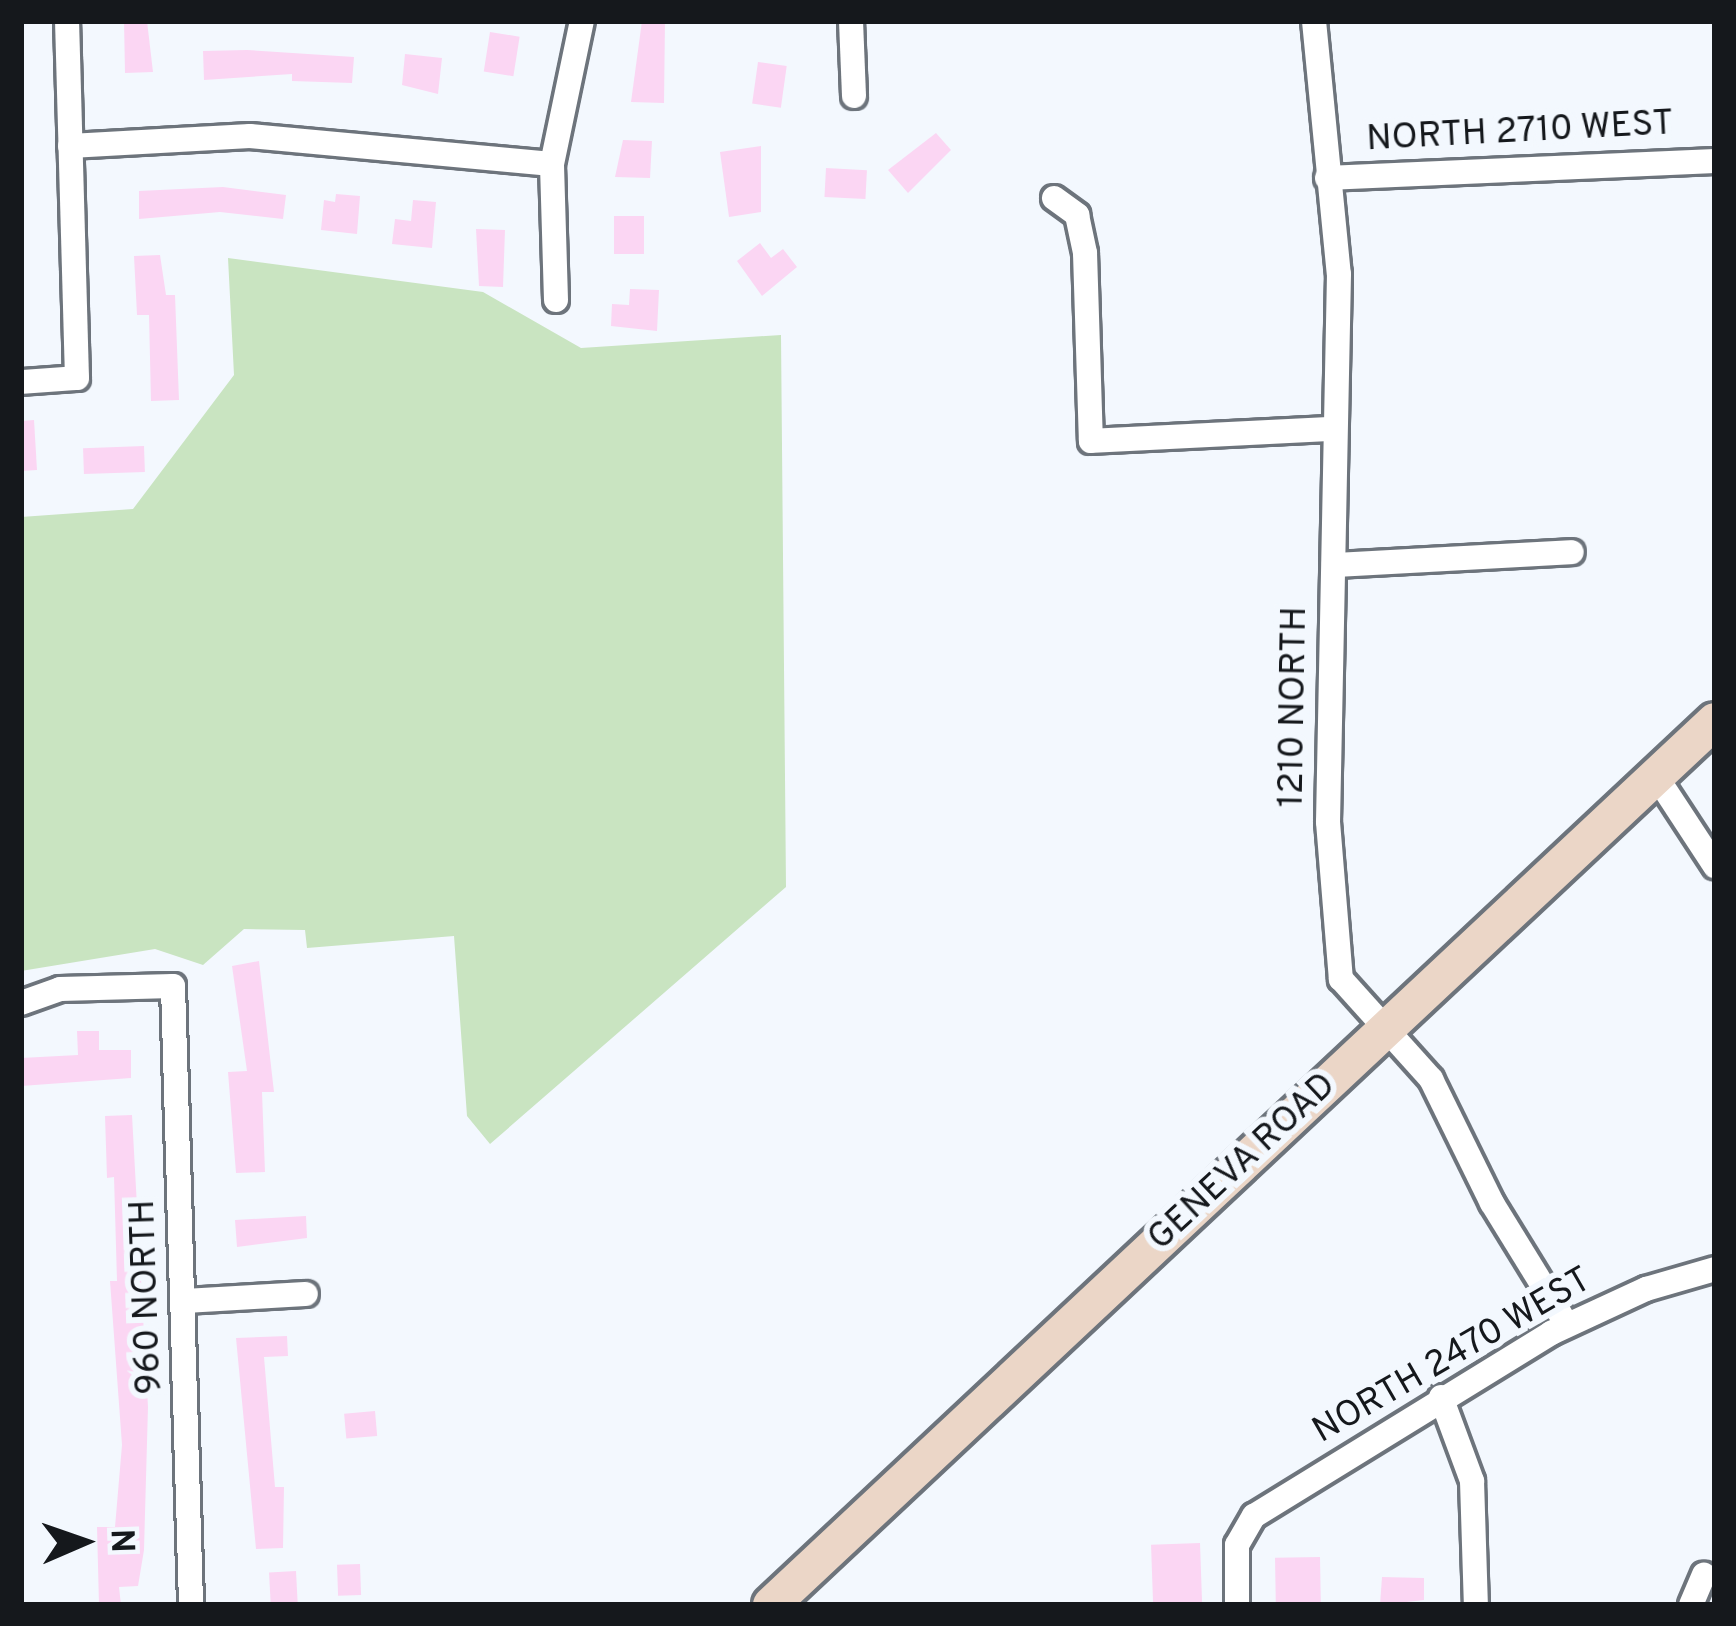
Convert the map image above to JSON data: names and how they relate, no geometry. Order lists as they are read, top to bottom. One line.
{"streets":{"main road":["GENEVA ROAD"],"street":["NORTH 2710 WEST","1210 NORTH","960 NORTH","NORTH 2470 WEST"]},"crossings":[["NORTH 2710 WEST","1210 NORTH"],["1210 NORTH","GENEVA ROAD"],["1210 NORTH","NORTH 2470 WEST"]],"north":"right"}
